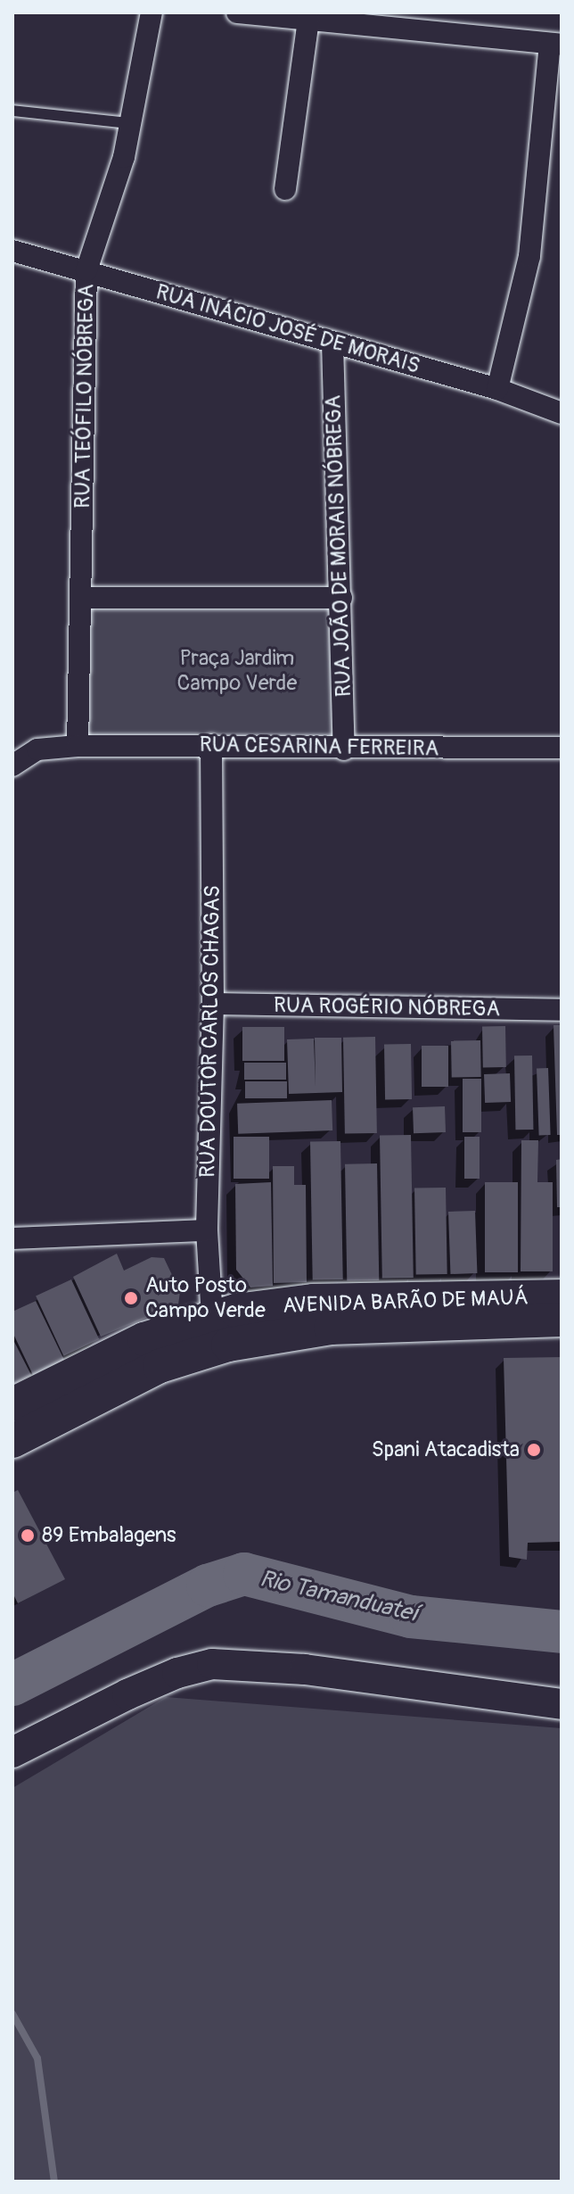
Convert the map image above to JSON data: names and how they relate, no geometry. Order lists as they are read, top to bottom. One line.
{"streets":{"main road":["AVENIDA BARÃO DE MAUÁ"],"street":["RUA INÁCIO JOSÉ DE MORAIS","RUA TEÓFILO NÓBREGA","RUA JOÃO DE MORAIS NÓBREGA","RUA CESARINA FERREIRA","RUA ROGÉRIO NÓBREGA","RUA DOUTOR CARLOS CHAGAS"]},"crossings":[["RUA INÁCIO JOSÉ DE MORAIS","RUA TEÓFILO NÓBREGA"],["RUA INÁCIO JOSÉ DE MORAIS","RUA JOÃO DE MORAIS NÓBREGA"],["RUA TEÓFILO NÓBREGA","RUA CESARINA FERREIRA"],["RUA JOÃO DE MORAIS NÓBREGA","RUA CESARINA FERREIRA"],["RUA CESARINA FERREIRA","RUA DOUTOR CARLOS CHAGAS"],["RUA ROGÉRIO NÓBREGA","RUA DOUTOR CARLOS CHAGAS"],["RUA DOUTOR CARLOS CHAGAS","AVENIDA BARÃO DE MAUÁ"]],"water":["Rio Tamanduateí"],"parks":["Praça Jardim Campo Verde"],"places":["Auto Posto Campo Verde","Spani Atacadista","89 Embalagens"]}
